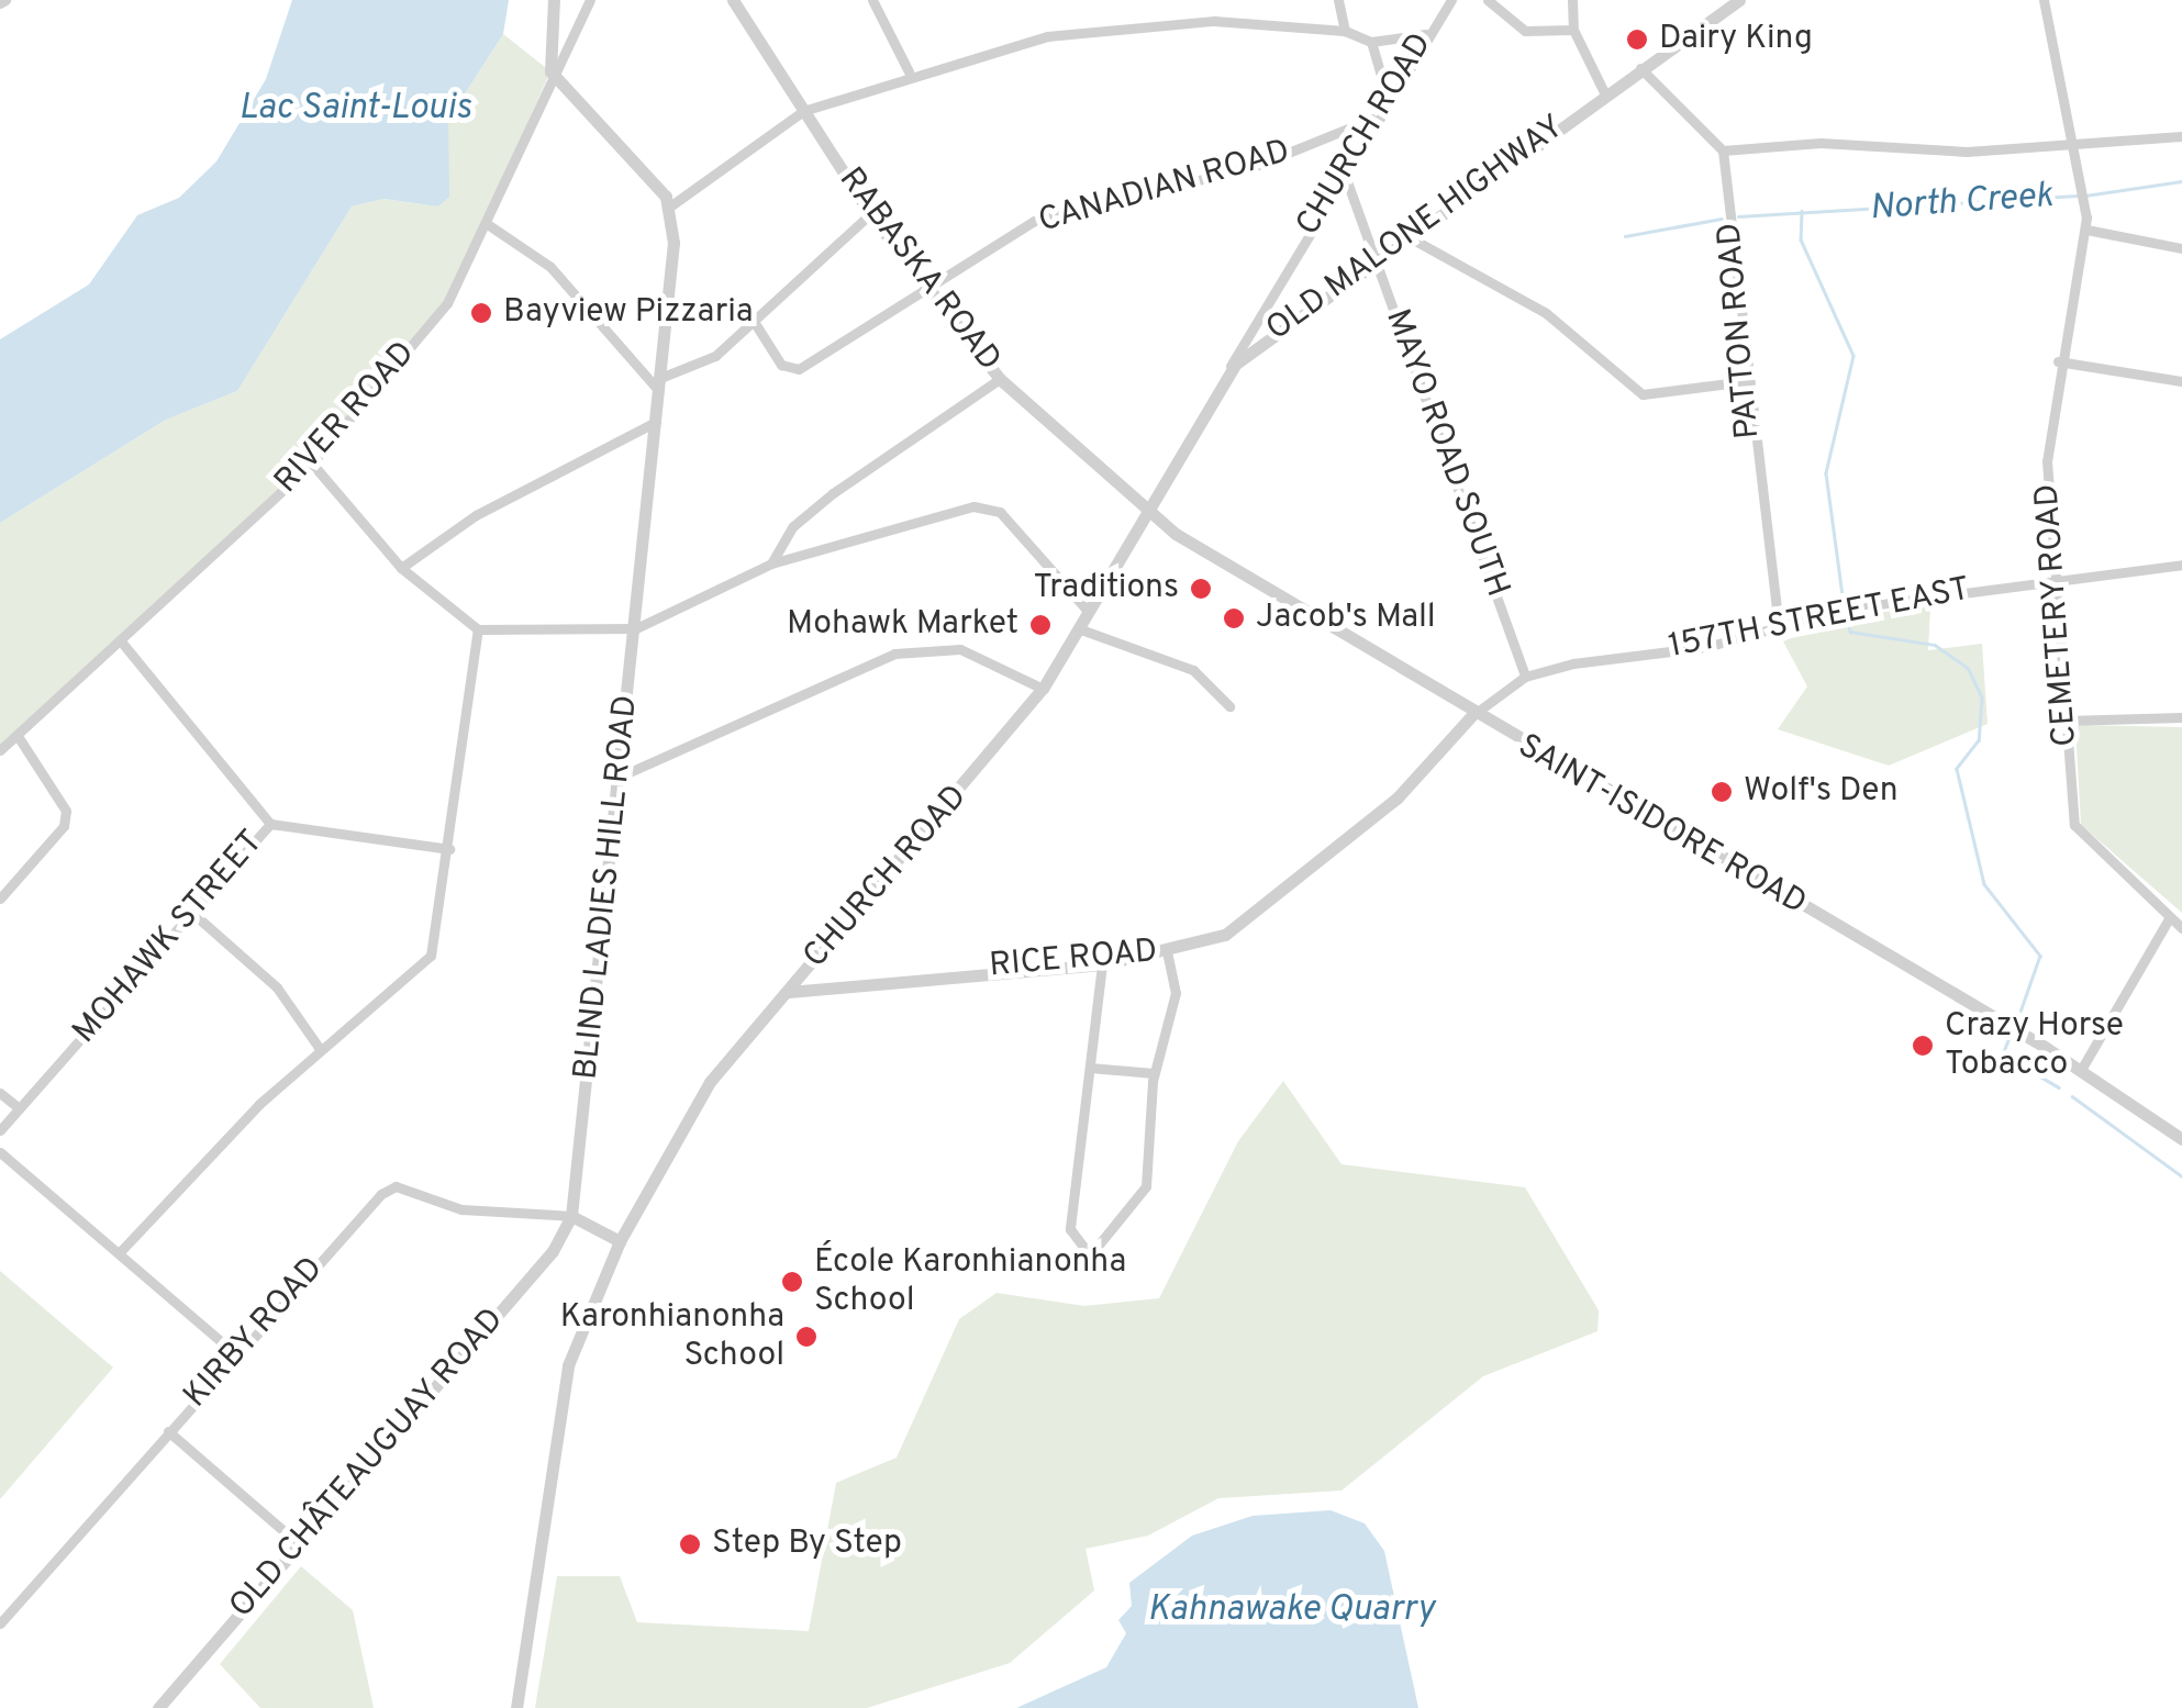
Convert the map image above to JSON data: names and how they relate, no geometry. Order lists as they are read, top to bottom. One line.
{"streets":{"street":["CHURCH ROAD","CANADIAN ROAD","OLD MALONE HIGHWAY","RABASKA ROAD","PATTON ROAD","RIVER ROAD","MAYO ROAD SOUTH","CEMETERY ROAD","157TH STREET EAST","SAINT-ISIDORE ROAD","BLIND LADIES HILL ROAD","MOHAWK STREET","RICE ROAD","KIRBY ROAD","OLD CHÂTEAUGUAY ROAD"]},"crossings":[["CHURCH ROAD","CANADIAN ROAD"],["CHURCH ROAD","OLD MALONE HIGHWAY"],["CHURCH ROAD","RABASKA ROAD"],["CHURCH ROAD","MAYO ROAD SOUTH"],["CHURCH ROAD","SAINT-ISIDORE ROAD"],["CHURCH ROAD","RICE ROAD"],["CANADIAN ROAD","RABASKA ROAD"],["OLD MALONE HIGHWAY","RABASKA ROAD"],["OLD MALONE HIGHWAY","MAYO ROAD SOUTH"],["OLD MALONE HIGHWAY","SAINT-ISIDORE ROAD"],["RABASKA ROAD","SAINT-ISIDORE ROAD"],["PATTON ROAD","157TH STREET EAST"],["RIVER ROAD","MOHAWK STREET"],["MAYO ROAD SOUTH","157TH STREET EAST"],["CEMETERY ROAD","157TH STREET EAST"],["157TH STREET EAST","SAINT-ISIDORE ROAD"],["157TH STREET EAST","RICE ROAD"],["SAINT-ISIDORE ROAD","RICE ROAD"],["BLIND LADIES HILL ROAD","KIRBY ROAD"],["BLIND LADIES HILL ROAD","OLD CHÂTEAUGUAY ROAD"],["KIRBY ROAD","OLD CHÂTEAUGUAY ROAD"]],"water":["Lac Saint-Louis","North Creek","Kahnawake Quarry"],"places":["Dairy King","Bayview Pizzaria","Traditions","Jacob's Mall","Mohawk Market","Wolf's Den","Crazy Horse Tobacco","École Karonhianonha School","Karonhianonha School","Step By Step"]}
